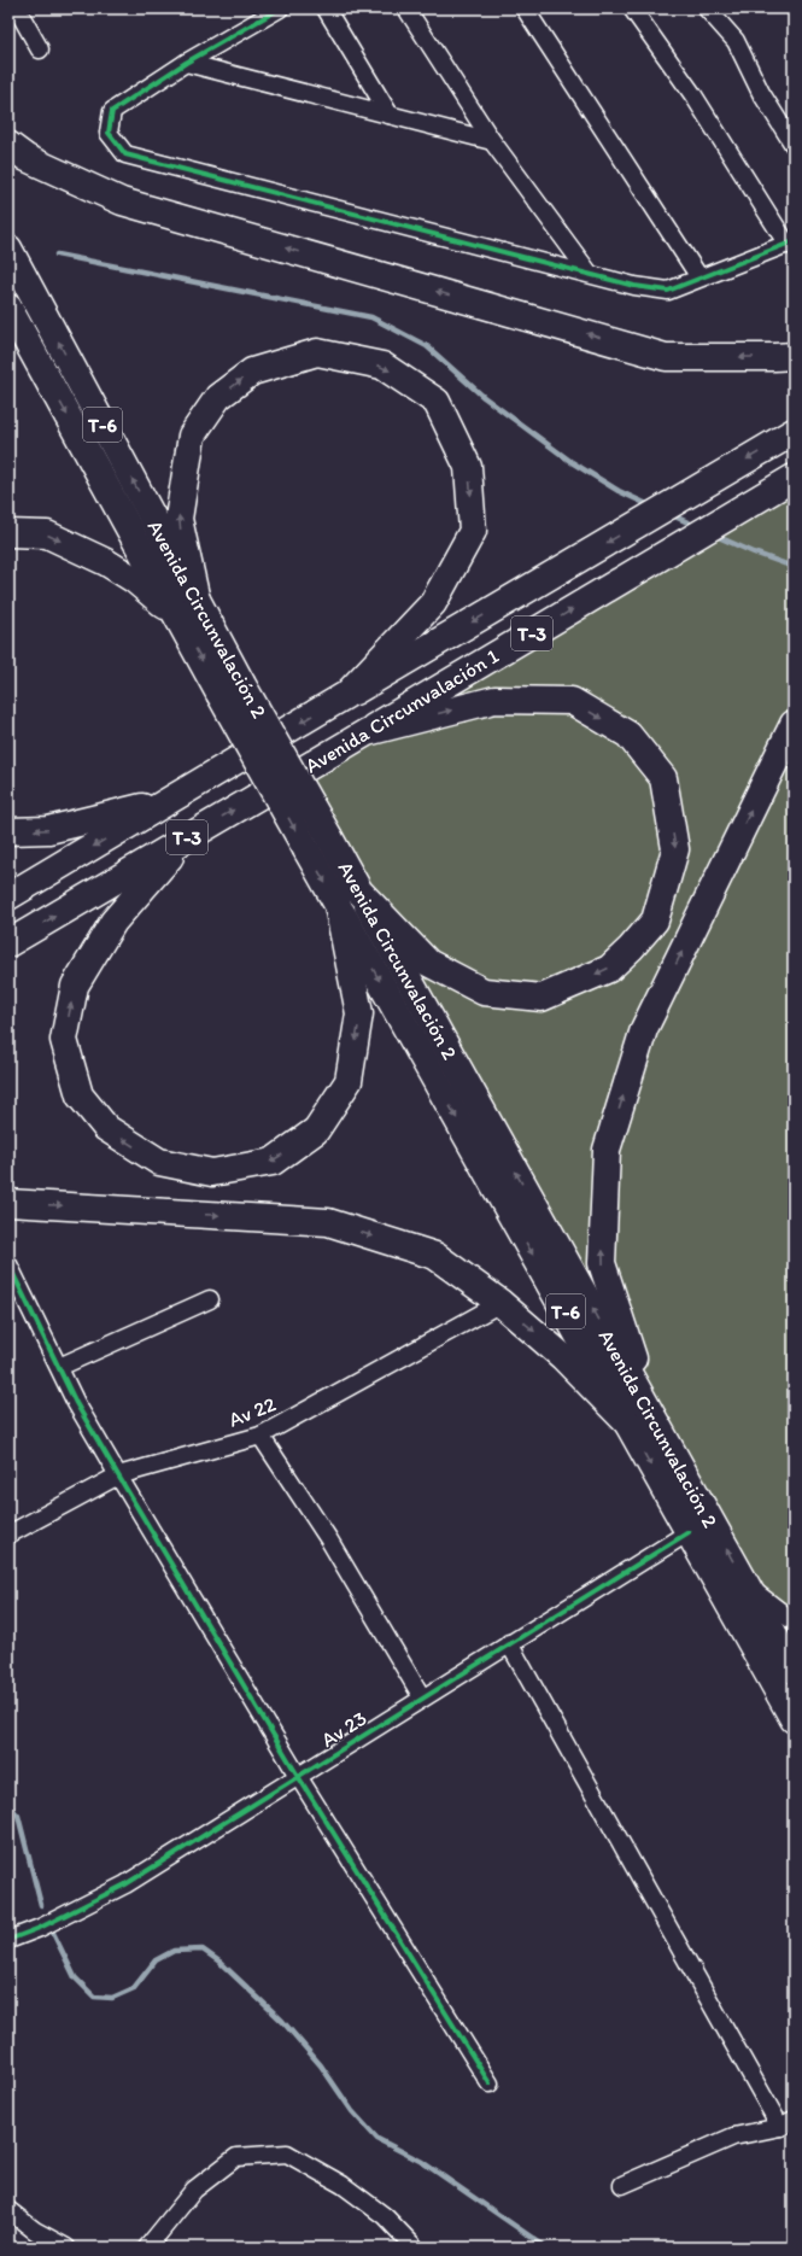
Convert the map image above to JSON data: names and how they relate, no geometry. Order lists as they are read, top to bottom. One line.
{"streets":{"main road":["T-6","Avenida Circunvalación 2","T-3","Avenida Circunvalación 1"],"street":["Av 22","Av 23"]},"crossings":[["Avenida Circunvalación 2","Av 23"]]}
